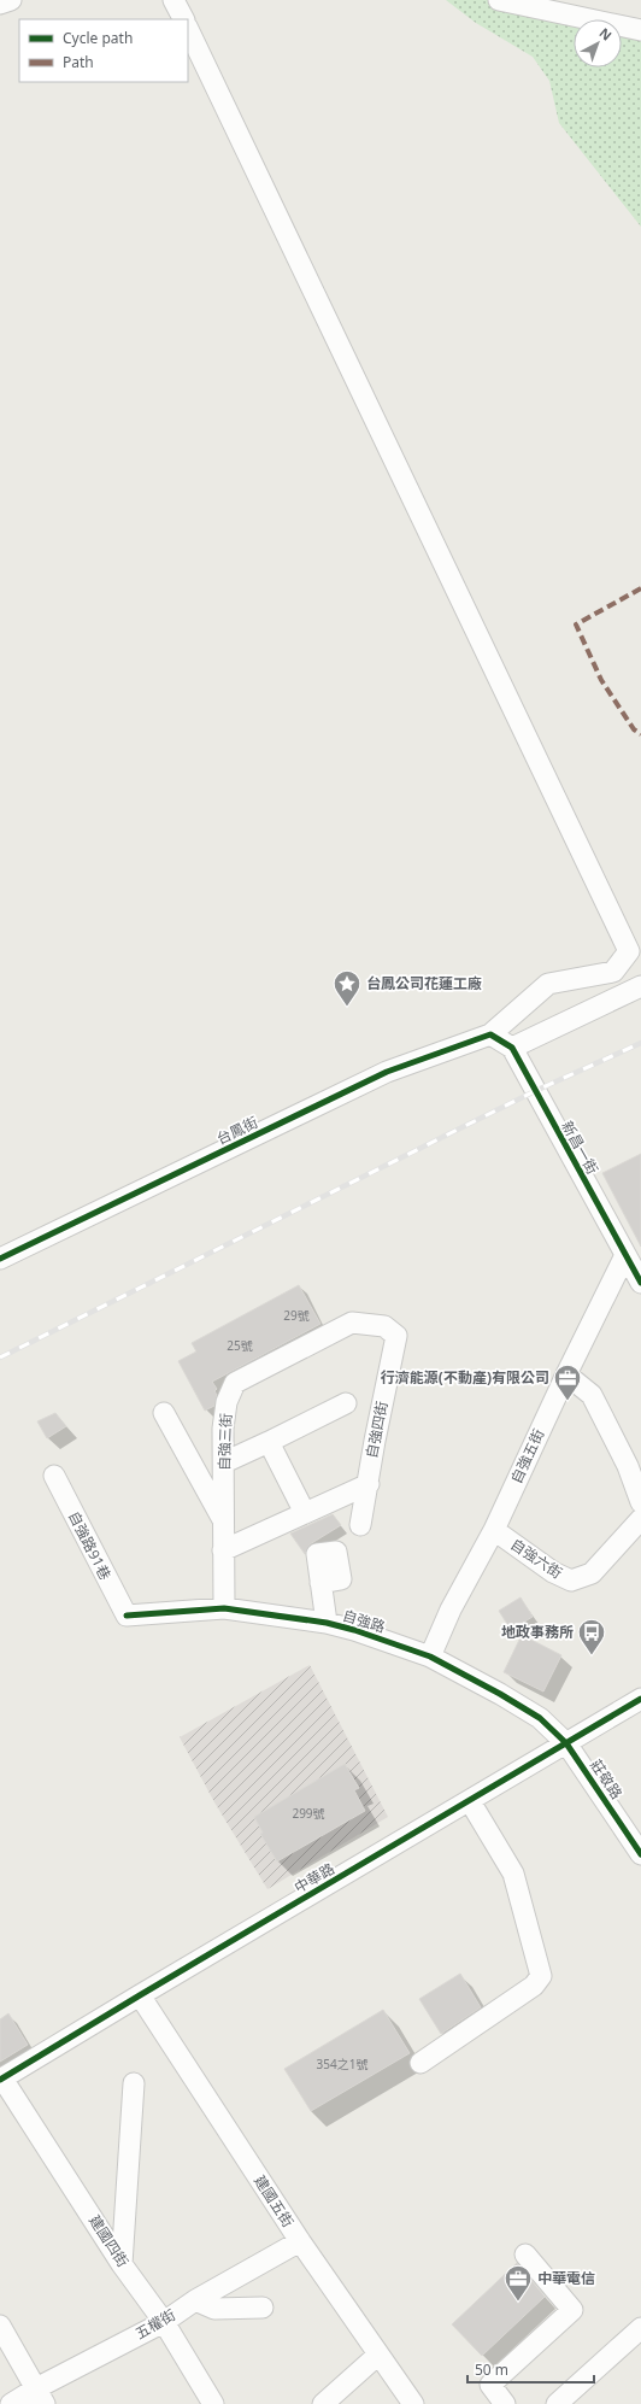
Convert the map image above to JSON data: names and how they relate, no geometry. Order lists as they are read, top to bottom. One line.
{"streets":{"street":["台鳳街","新昌一街","自強四街","自強三街","自強五街","自強路91巷","自強六街","自強路","莊敬路","中華路","建國五街","建國四街","五權街"]},"crossings":[["台鳳街","新昌一街"],["新昌一街","自強五街"],["自強四街","自強三街"],["自強三街","自強路"],["自強五街","自強六街"],["自強五街","自強路"],["自強路91巷","自強路"],["自強路","莊敬路"],["自強路","中華路"],["莊敬路","中華路"],["中華路","建國五街"],["中華路","建國四街"],["建國五街","五權街"],["建國四街","五權街"]],"places":{"place":["台鳳公司花蓮工廠"],"office":["行濟能源(不動產)有限公司","中華電信"],"bus stop":["地政事務所"]},"house_numbers":["29號","25號","299號","354之1號"],"legend":["Cycle path","Path"],"scale_bar":"50 m","north":"top right"}
